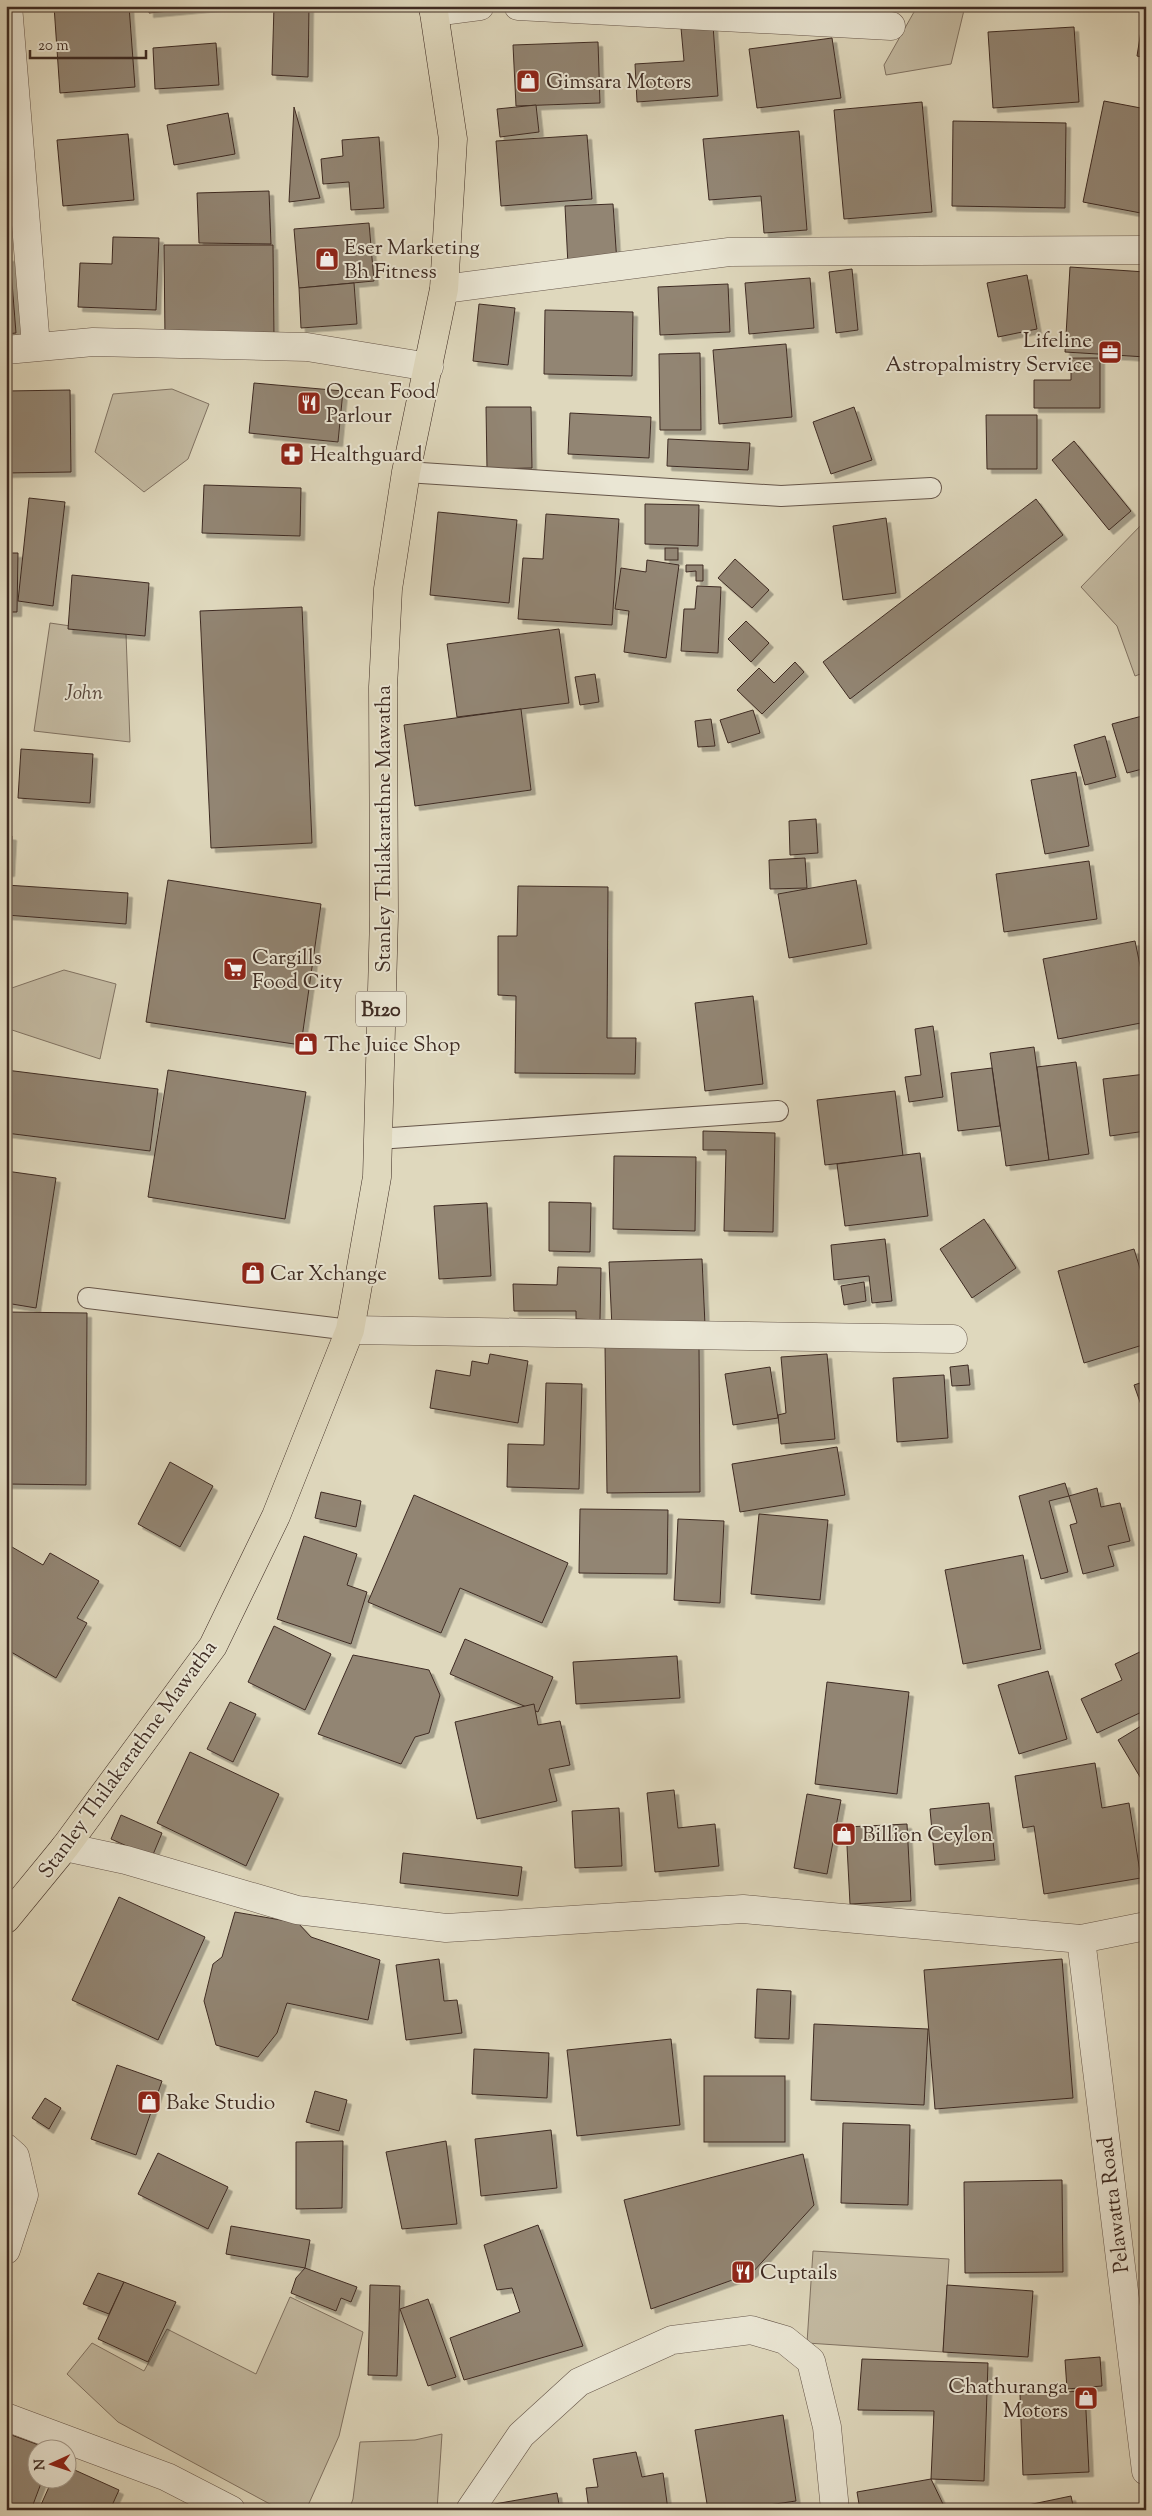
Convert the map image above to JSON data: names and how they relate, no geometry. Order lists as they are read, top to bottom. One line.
{"streets":{"main road":["Stanley Thilakarathne Mawatha","B120"],"street":["Pelawatta Road"]},"parks":["John"],"places":{"shop":["Gimsara Motors","Eser Marketing Bh Fitness","The Juice Shop","Car Xchange","Billion Ceylon","Bake Studio","Chathuranga Motors"],"office":["Lifeline Astropalmistry Service"],"restaurant":["Ocean Food Parlour","Cuptails"],"pharmacy":["Healthguard"],"supermarket":["Cargills Food City"]},"scale_bar":"20 m","north":"left"}
